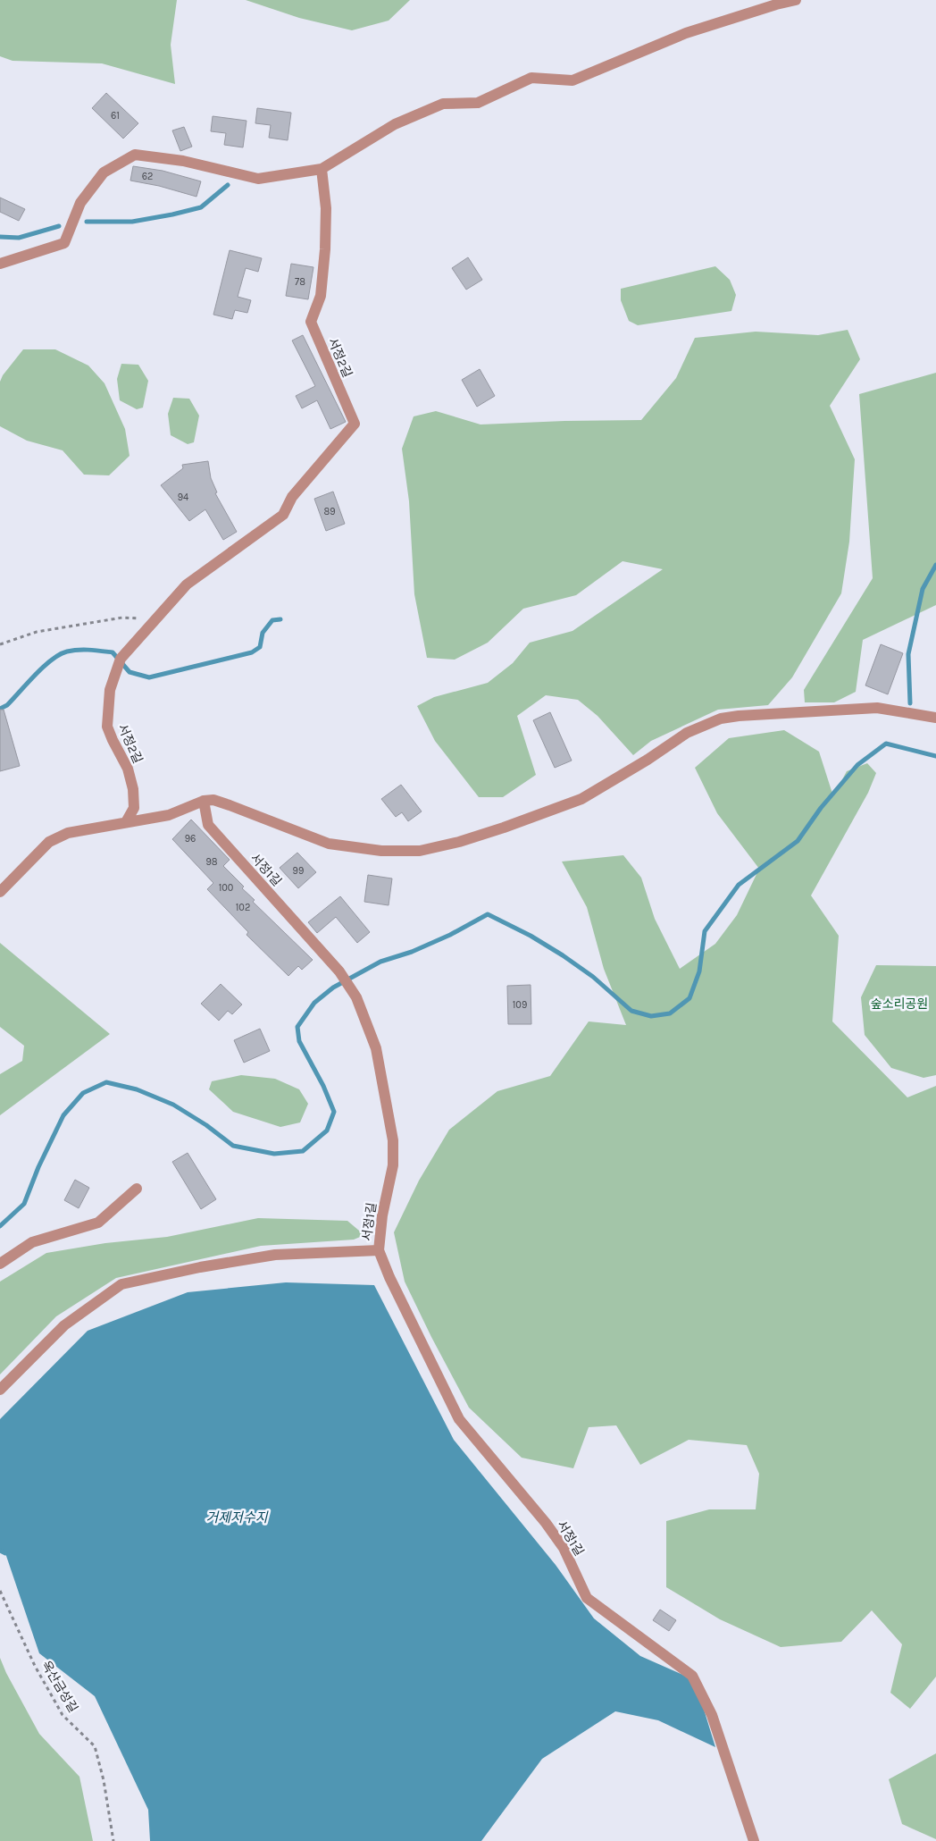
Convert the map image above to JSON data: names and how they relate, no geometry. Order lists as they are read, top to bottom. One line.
{"streets":{"street":["서정2길","서정1길"],"path":["옥산금성길"]},"water":["거제저수지"],"parks":["숲소리공원"],"house_numbers":["61","62","78","94","89","96","98","99","100","102","109"]}
